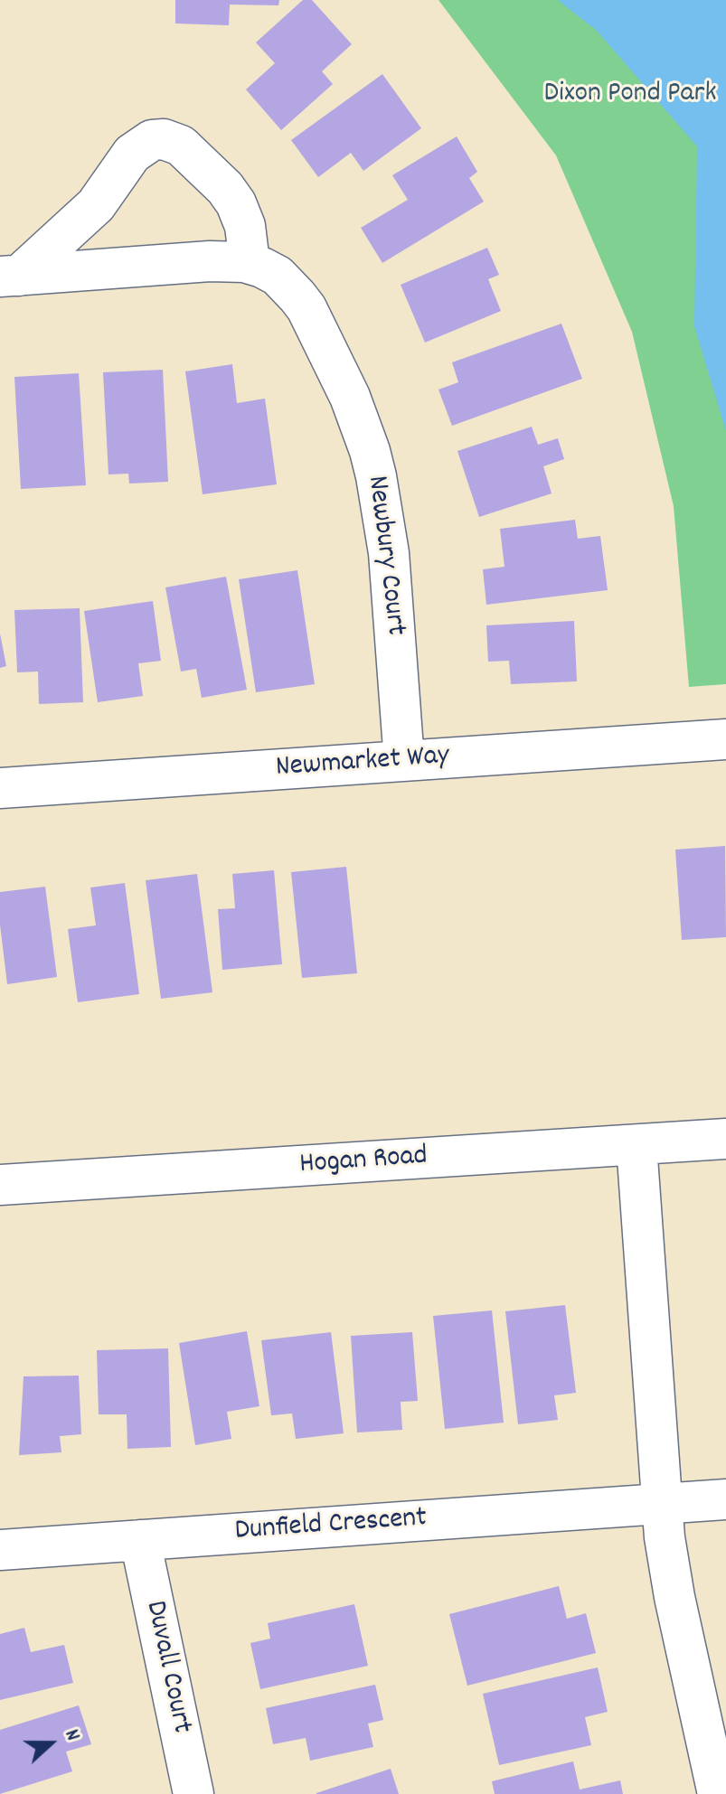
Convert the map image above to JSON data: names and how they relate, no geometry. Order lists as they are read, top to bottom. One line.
{"streets":{"street":["Newbury Court","Newmarket Way","Hogan Road","Dunfield Crescent","Duvall Court"]},"crossings":[["Newbury Court","Newmarket Way"],["Dunfield Crescent","Duvall Court"]],"parks":["Dixon Pond Park"],"north":"right"}
